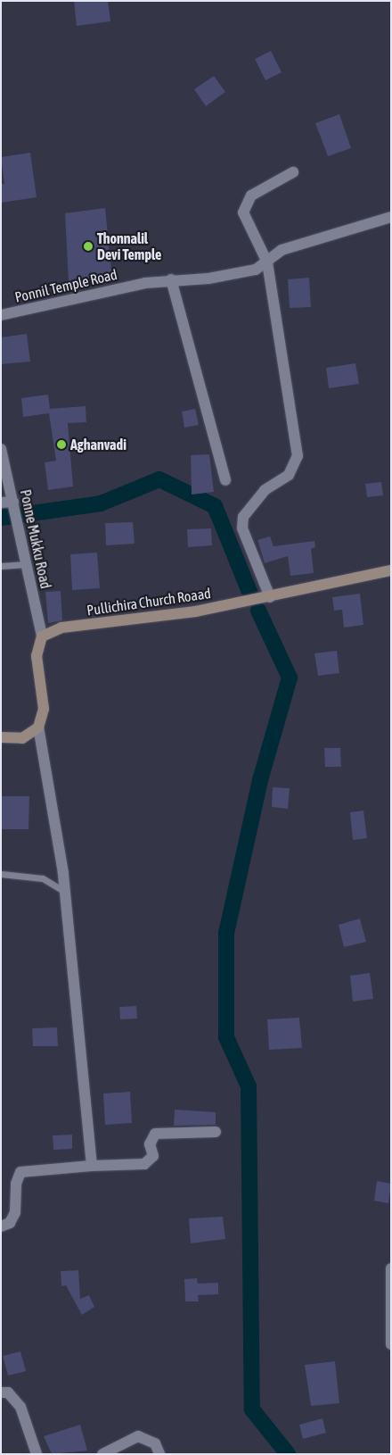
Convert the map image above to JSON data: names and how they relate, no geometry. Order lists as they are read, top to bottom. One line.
{"streets":{"main road":["Pullichira Church Roaad"],"street":["Ponnil Temple Road","Ponne Mukku Road"]},"crossings":[["Ponne Mukku Road","Pullichira Church Roaad"]],"places":["Thonnalil Devi Temple","Aghanvadi"]}
